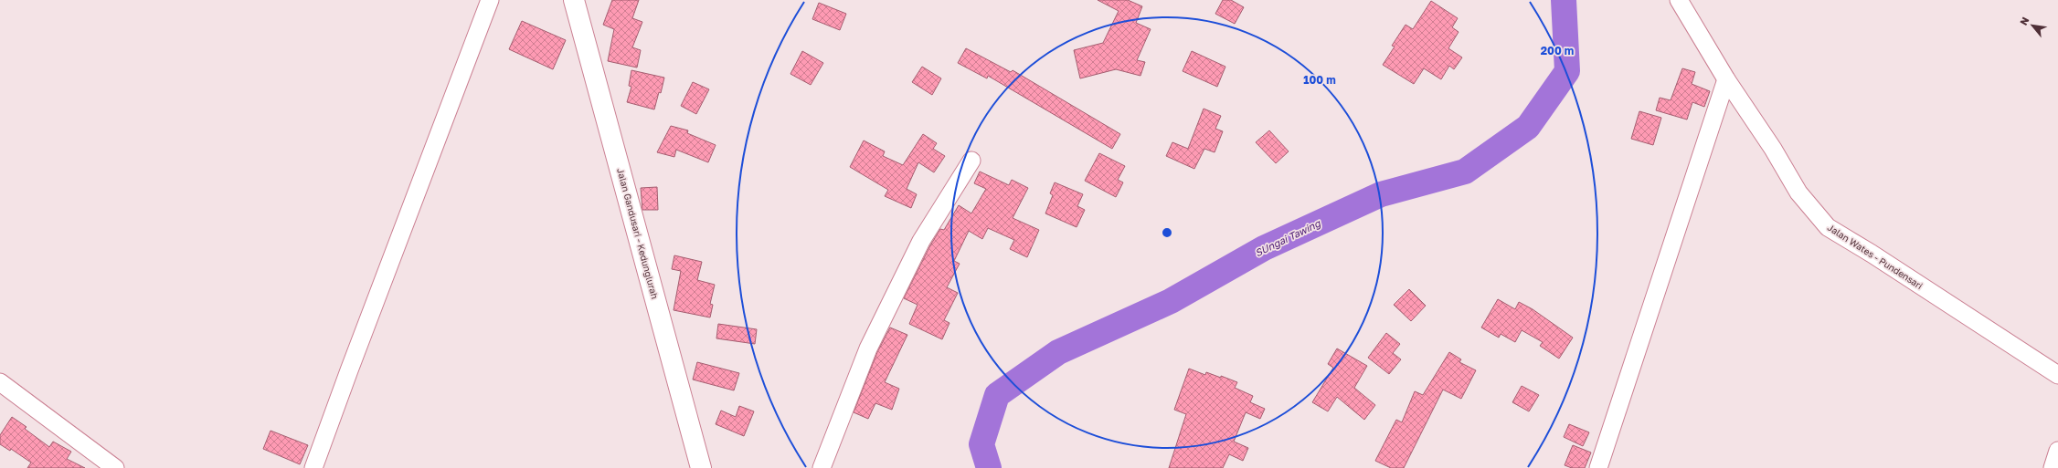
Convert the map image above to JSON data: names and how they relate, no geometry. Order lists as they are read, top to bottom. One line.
{"streets":{"street":["Jalan Gandusari - Kedunglurah","Jalan Wates - Pundensari"]},"water":["SUngai Tawing"],"north":"top left","rings":["200 m","100 m"]}
